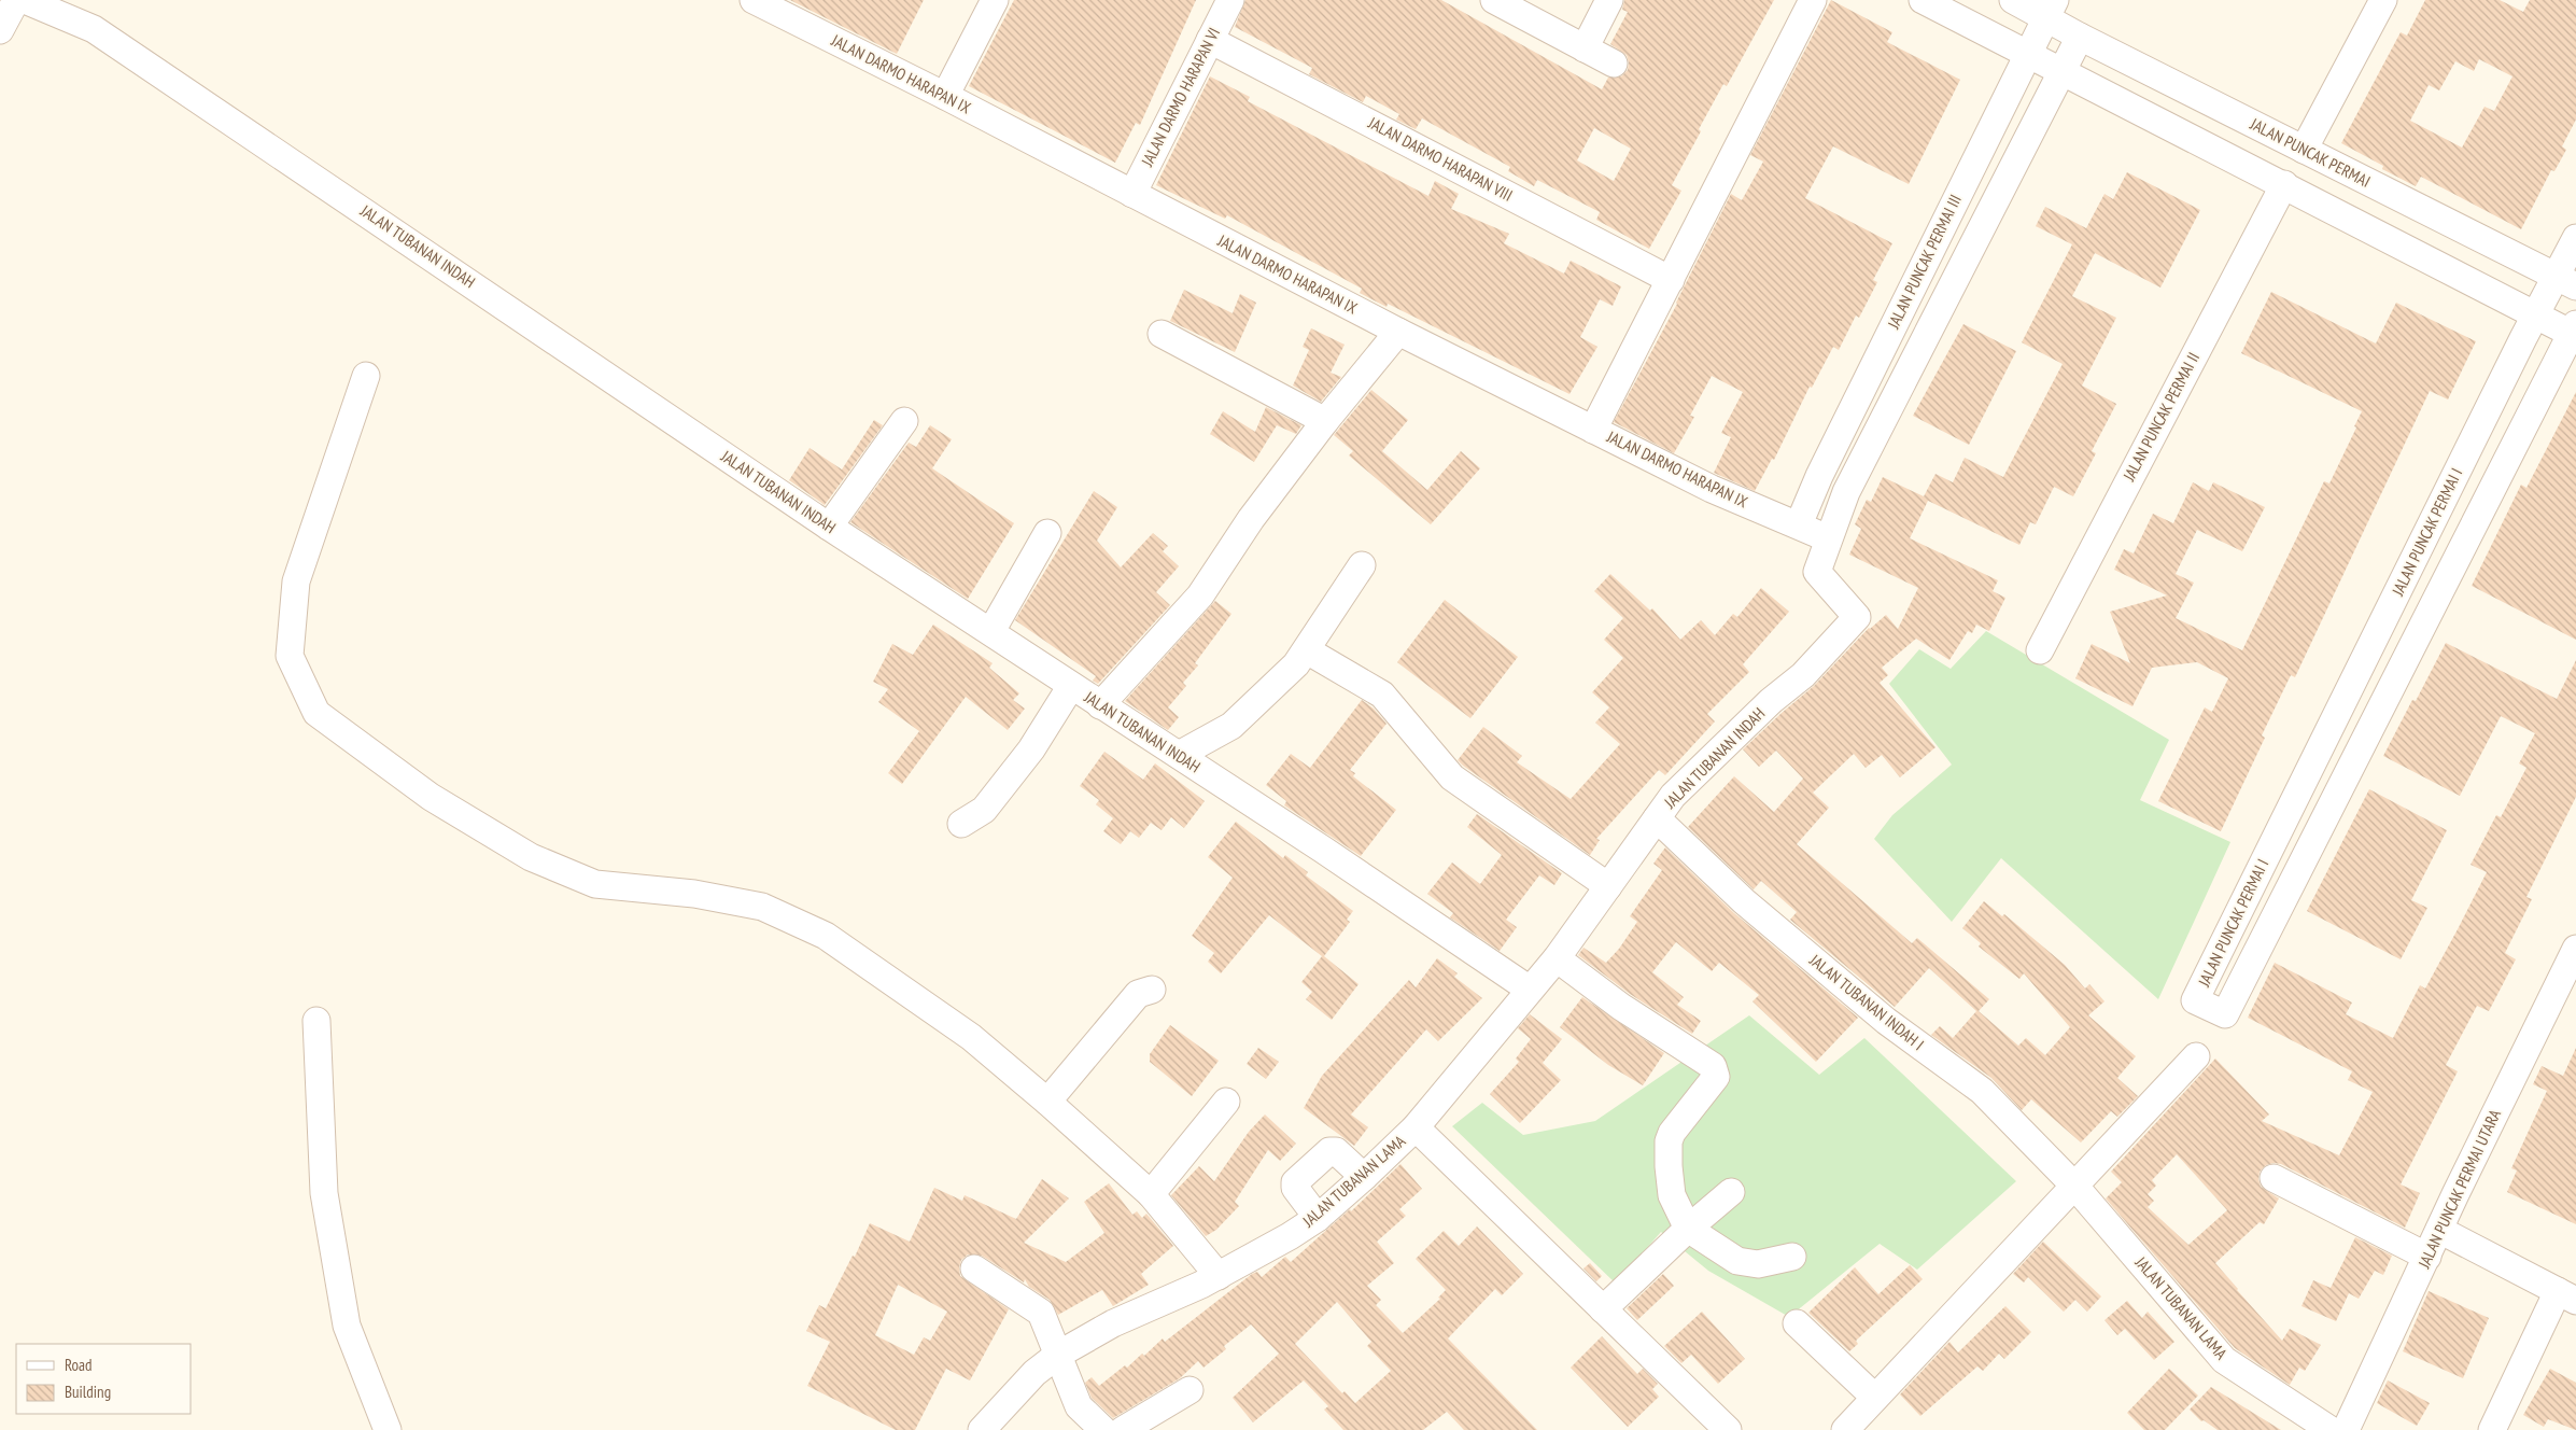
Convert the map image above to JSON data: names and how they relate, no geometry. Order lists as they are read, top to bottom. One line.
{"streets":{"street":["JALAN DARMO HARAPAN IX","JALAN DARMO HARAPAN VI","JALAN PUNCAK PERMAI","JALAN DARMO HARAPAN VIII","JALAN TUBANAN INDAH","JALAN PUNCAK PERMAI III","JALAN PUNCAK PERMAI II","JALAN PUNCAK PERMAI I","JALAN TUBANAN INDAH I","JALAN TUBANAN LAMA","JALAN PUNCAK PERMAI UTARA"]},"crossings":[["JALAN DARMO HARAPAN IX","JALAN DARMO HARAPAN VI"],["JALAN DARMO HARAPAN IX","JALAN TUBANAN INDAH"],["JALAN DARMO HARAPAN IX","JALAN PUNCAK PERMAI III"],["JALAN DARMO HARAPAN VI","JALAN DARMO HARAPAN VIII"],["JALAN PUNCAK PERMAI","JALAN PUNCAK PERMAI III"],["JALAN PUNCAK PERMAI","JALAN PUNCAK PERMAI I"],["JALAN TUBANAN INDAH","JALAN TUBANAN INDAH I"],["JALAN TUBANAN INDAH","JALAN TUBANAN LAMA"],["JALAN TUBANAN INDAH I","JALAN TUBANAN LAMA"]],"legend":["Road","Building"]}
